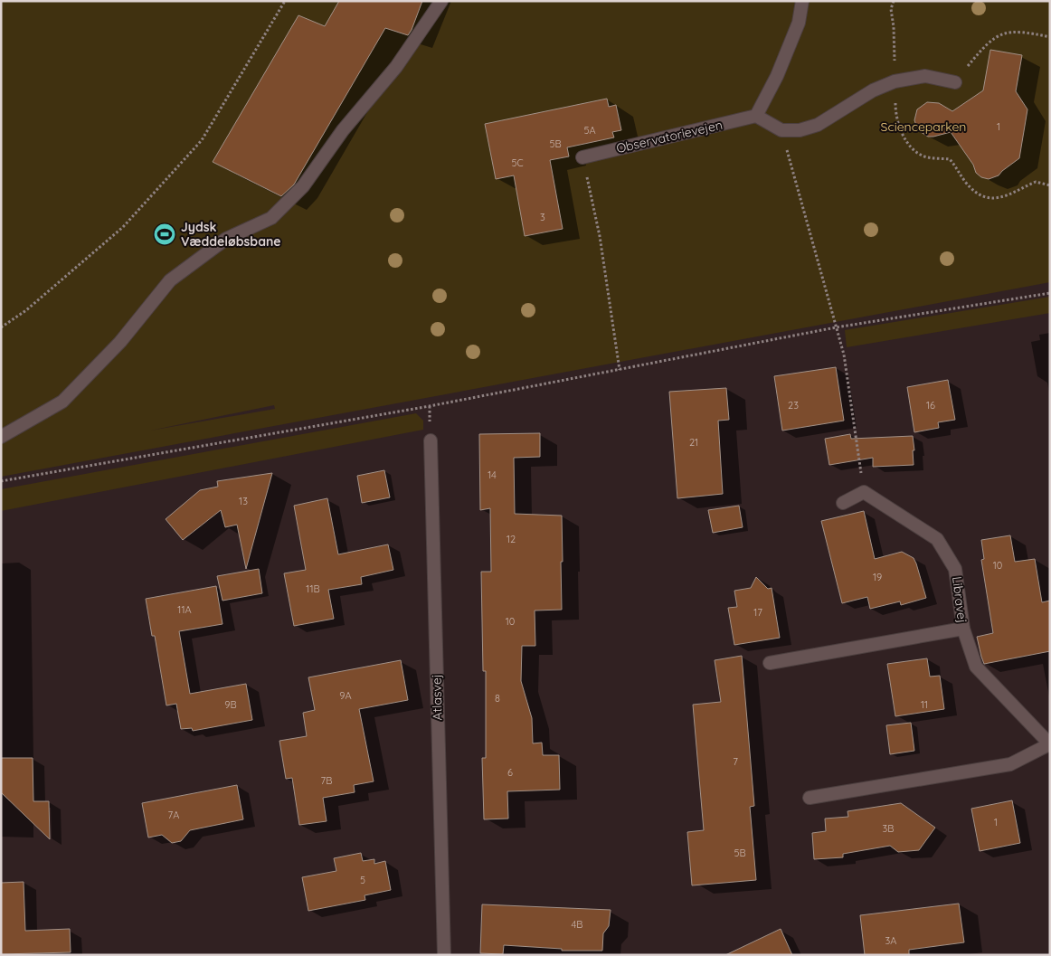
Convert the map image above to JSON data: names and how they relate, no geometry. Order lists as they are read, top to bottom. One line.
{"streets":{"street":["Observatorievejen","Libravej","Atlasvej"]},"parks":["Scienceparken"],"places":{"sports":["Jydsk Væddeløbsbane"]},"house_numbers":["1","5A","5B","5C","3","23","16","21","14","13","12","10","19","11B","11A","17","10","9A","8","9B","11","7","6","7B","7A","1","3B","5B","5","4B","3A"]}
